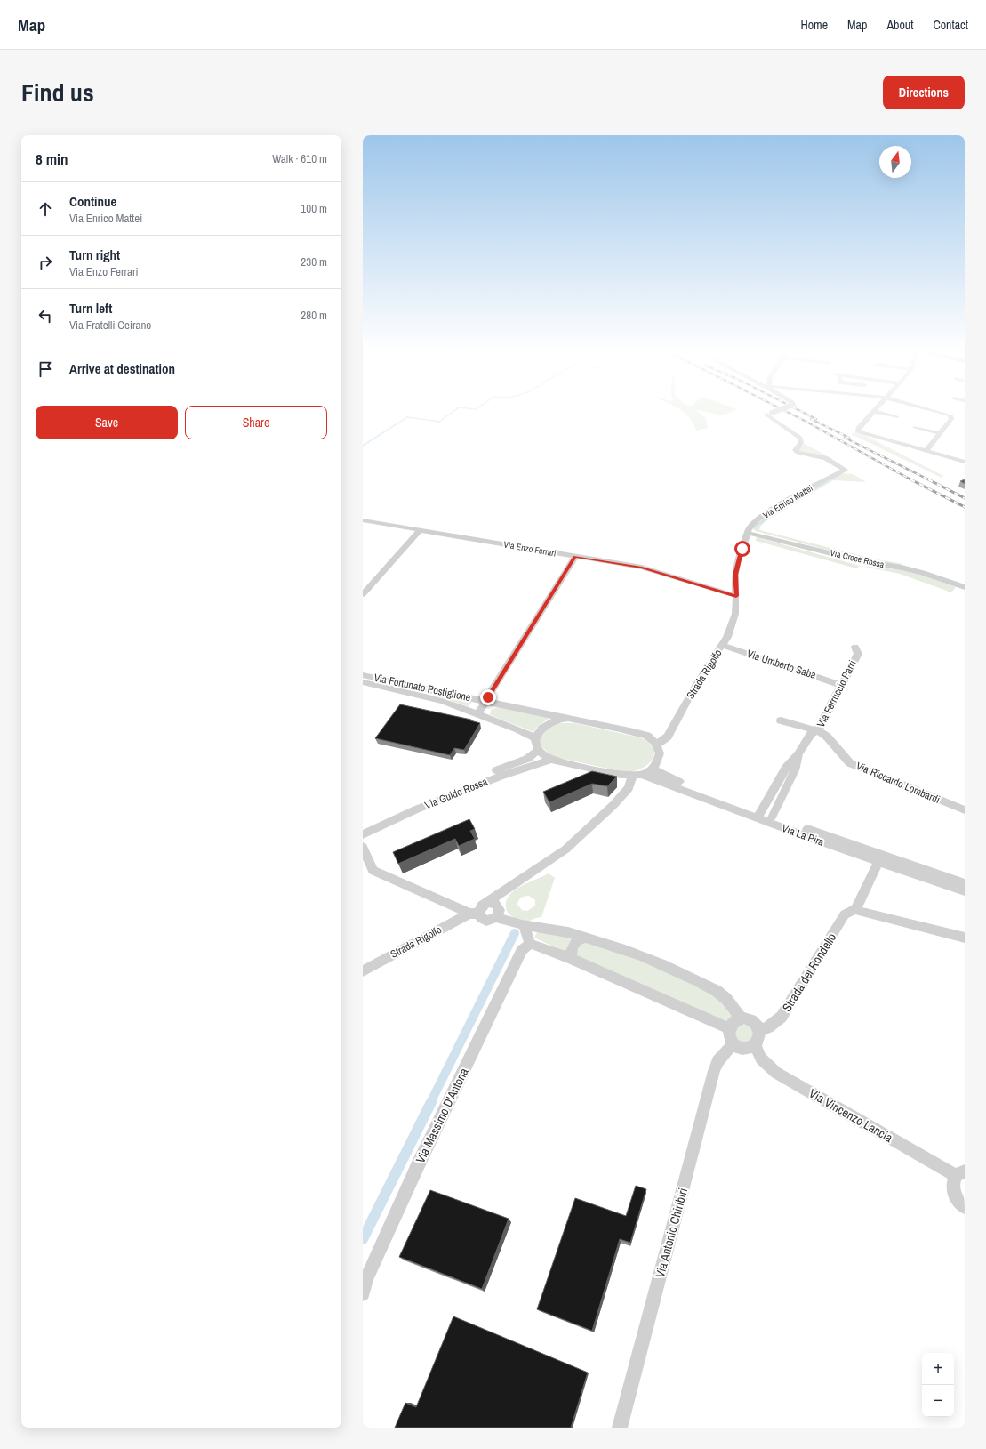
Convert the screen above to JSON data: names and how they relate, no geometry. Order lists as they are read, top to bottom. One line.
{"streets":{"street":["Via Enrico Mattei","Via Enzo Ferrari","Via Croce Rossa","Via Umberto Saba","Strada Rigolfo","Via Fortunato Postiglione","Via Ferruccio Parri","Via Riccardo Lombardi","Via Guido Rossa","Via La Pira","Strada del Rondello","Via Massimo D'Antona","Via Vincenzo Lancia","Via Antonio Chiribiri"]},"crossings":[["Via Enrico Mattei","Via Enzo Ferrari"],["Via Enrico Mattei","Via Croce Rossa"],["Via Enrico Mattei","Strada Rigolfo"],["Via Enzo Ferrari","Strada Rigolfo"],["Via Umberto Saba","Strada Rigolfo"],["Via Umberto Saba","Via Ferruccio Parri"],["Strada Rigolfo","Via Fortunato Postiglione"],["Via Ferruccio Parri","Via Riccardo Lombardi"],["Via Guido Rossa","Via La Pira"],["Via La Pira","Strada del Rondello"],["Strada del Rondello","Via Vincenzo Lancia"],["Strada del Rondello","Via Antonio Chiribiri"],["Via Vincenzo Lancia","Via Antonio Chiribiri"]],"north":"top","page":{"header":"Map","nav":["Home","Map","About","Contact"],"title":"Find us","buttons":["Directions",["Save","Share"]],"heading":["8 min","Walk · 610 m"],"list":[["Continue","Via Enrico Mattei","100 m"],["Turn right","Via Enzo Ferrari","230 m"],["Turn left","Via Fratelli Ceirano","280 m"],"Arrive at destination"],"map_buttons":["+","−"]}}
